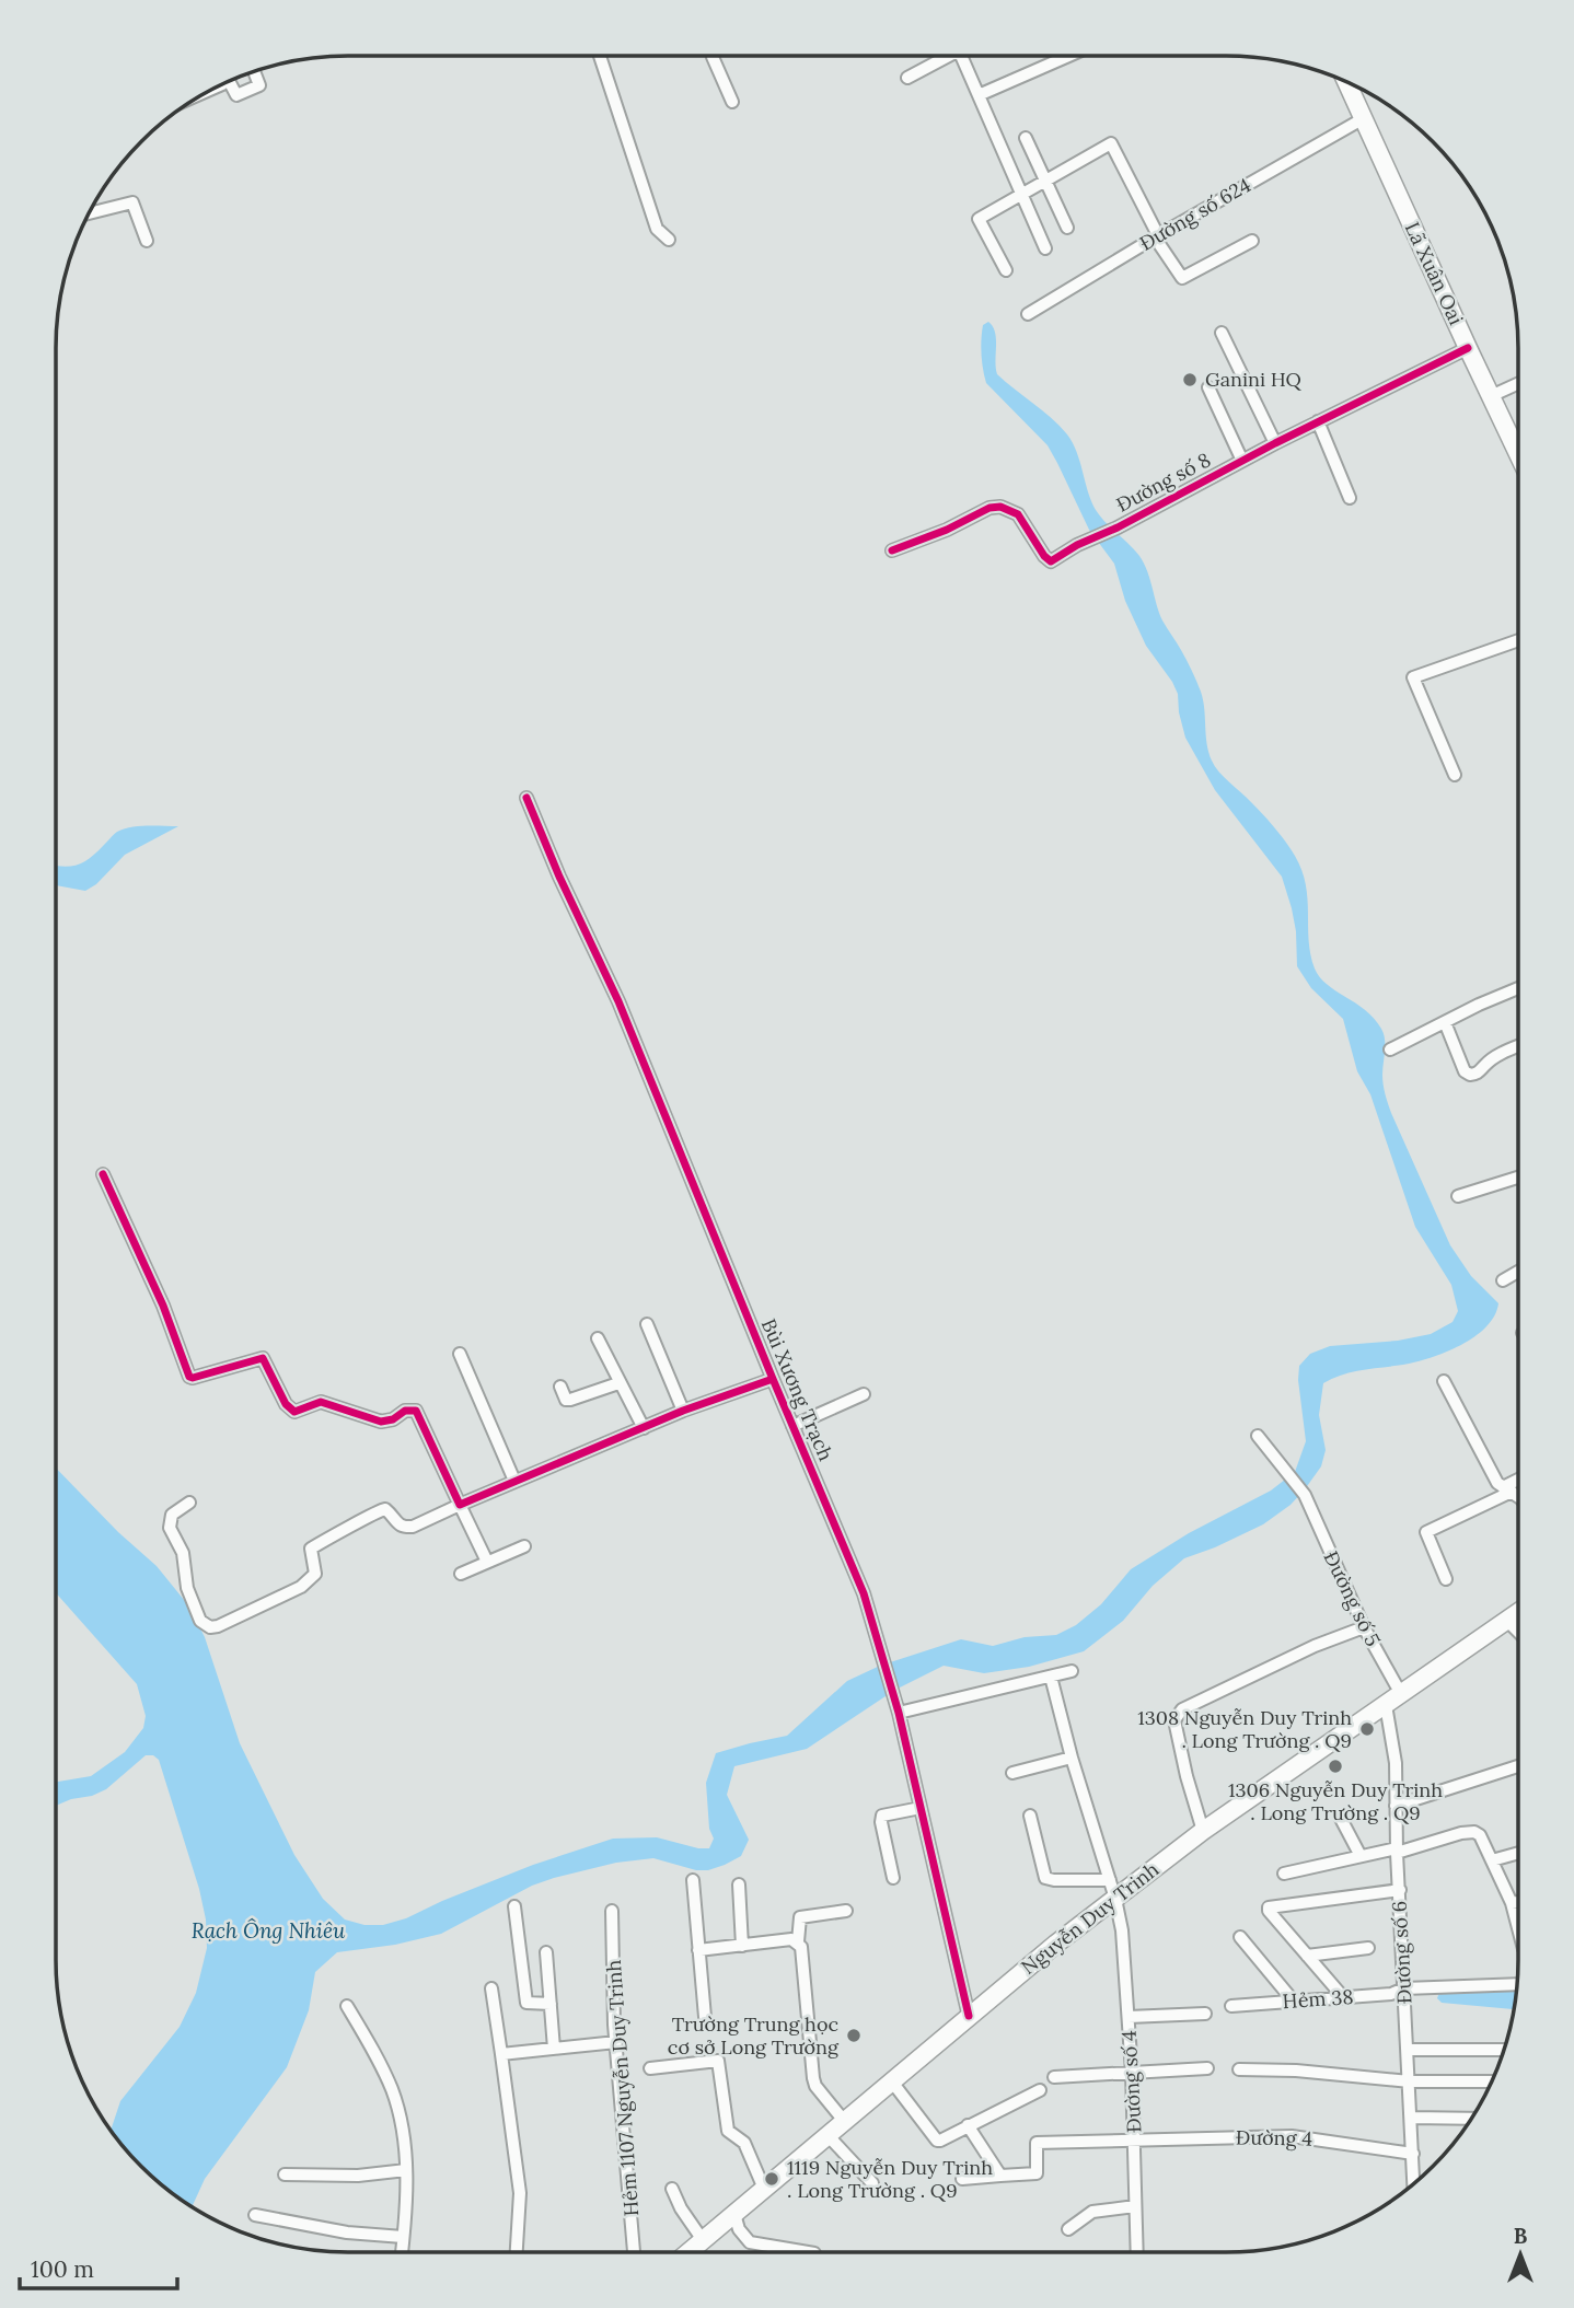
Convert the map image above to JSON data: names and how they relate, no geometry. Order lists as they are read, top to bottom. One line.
{"streets":{"main road":["Lã Xuân Oai","Nguyễn Duy Trinh"],"street":["Đường số 624","Đường số 8","Bùi Xương Trạch","Đường số 5","Đường số 6","Hẻm 38","Đường số 4","Hẻm 1107 Nguyễn Duy Trinh","Đường 4"]},"crossings":[["Đường số 624","Lã Xuân Oai"],["Lã Xuân Oai","Đường số 8"],["Bùi Xương Trạch","Nguyễn Duy Trinh"],["Đường số 5","Nguyễn Duy Trinh"],["Đường số 5","Đường số 6"],["Nguyễn Duy Trinh","Đường số 6"],["Nguyễn Duy Trinh","Đường số 4"],["Đường số 6","Hẻm 38"],["Đường số 6","Đường 4"],["Đường số 4","Đường 4"]],"water":["Rạch Ông Nhiêu"],"places":["Ganini HQ","1308 Nguyễn Duy Trinh . Long Trường . Q9","1306 Nguyễn Duy Trinh . Long Trường . Q9","Trường Trung học cơ sở Long Trường","1119 Nguyễn Duy Trinh . Long Trường . Q9"],"scale_bar":"100 m","north":"top"}
